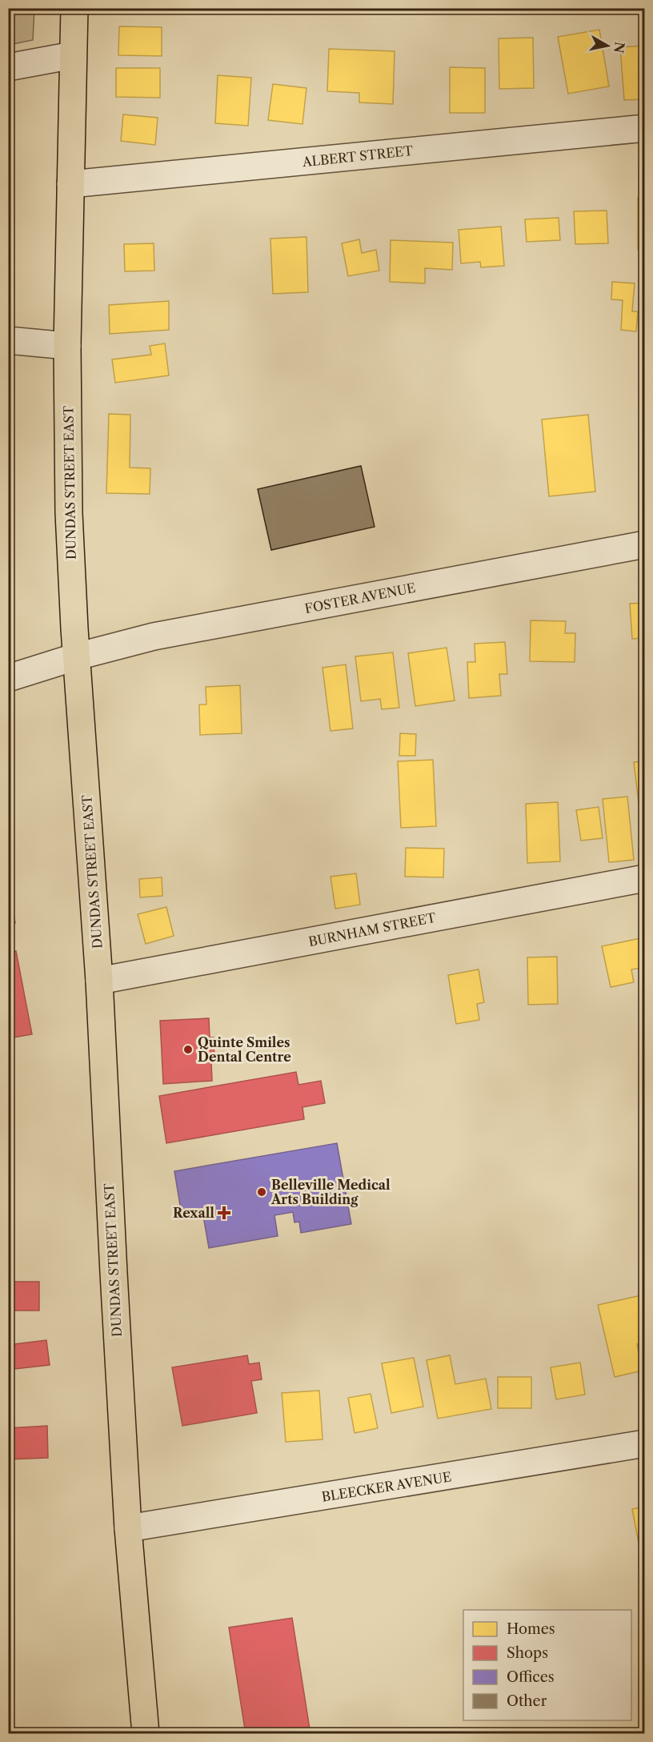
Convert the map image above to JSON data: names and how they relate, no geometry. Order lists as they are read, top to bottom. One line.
{"streets":{"main road":["DUNDAS STREET EAST"],"street":["ALBERT STREET","FOSTER AVENUE","BURNHAM STREET","BLEECKER AVENUE"]},"crossings":[["ALBERT STREET","DUNDAS STREET EAST"],["DUNDAS STREET EAST","FOSTER AVENUE"],["DUNDAS STREET EAST","BURNHAM STREET"],["DUNDAS STREET EAST","BLEECKER AVENUE"]],"places":{"other":["Quinte Smiles Dental Centre","Belleville Medical Arts Building"],"health":["Rexall"]},"legend":["Homes","Shops","Offices","Other"],"north":"right"}
